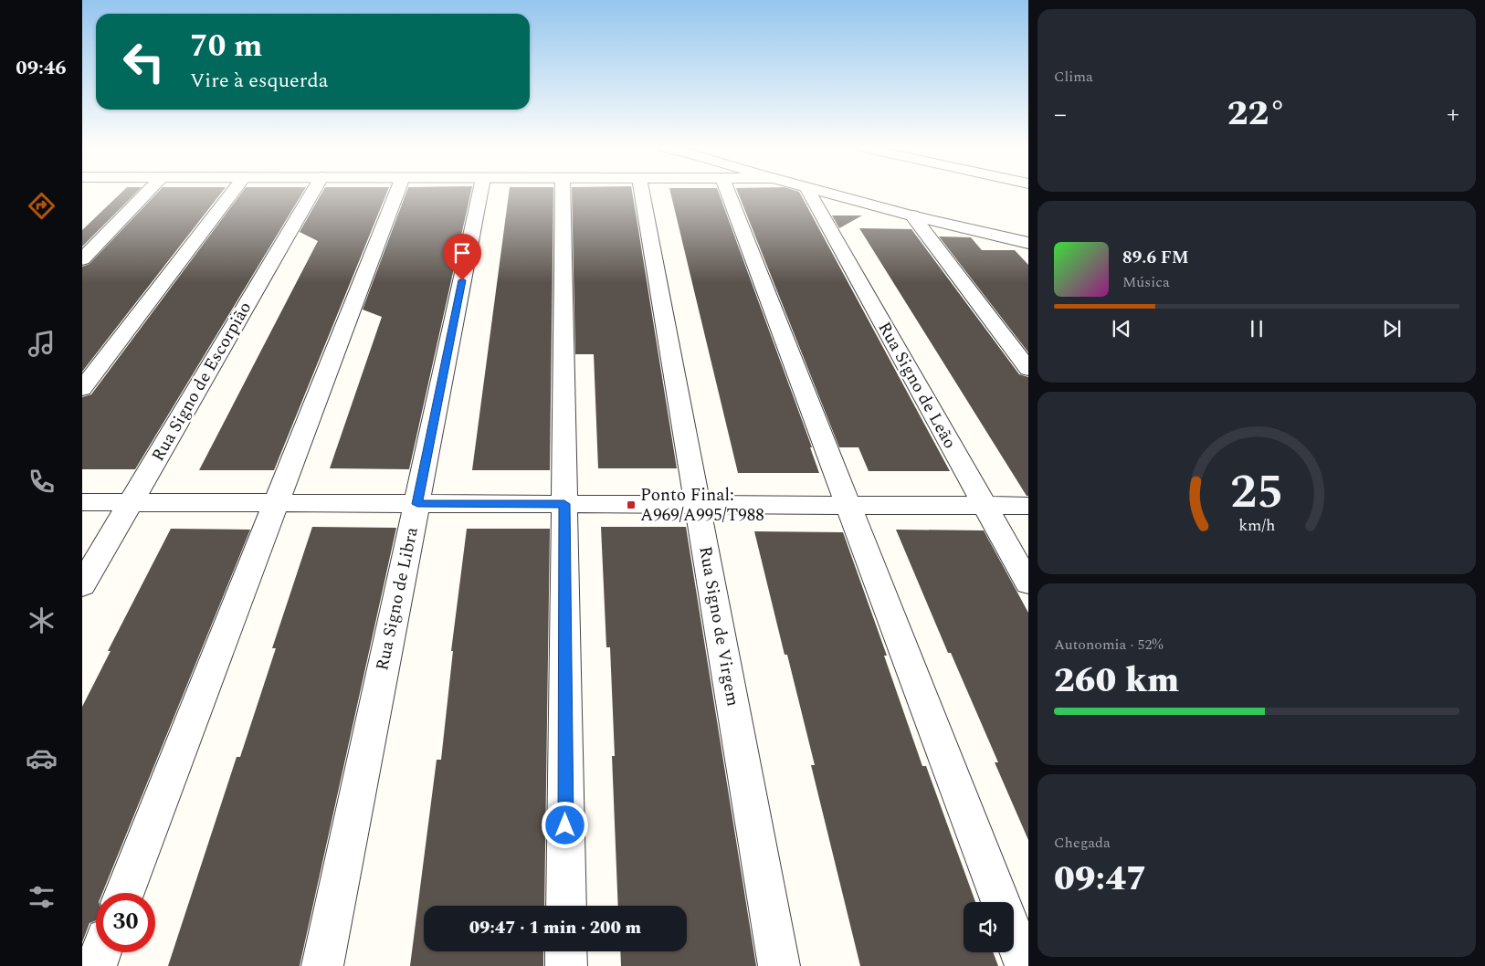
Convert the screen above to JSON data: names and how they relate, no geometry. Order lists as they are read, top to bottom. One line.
{"streets":{"street":["Rua Signo de Escorpião","Rua Signo de Leão","Rua Signo de Libra","Rua Signo de Virgem"]},"places":{"transit":["Ponto Final: A969/A995/T988"]},"page":{"tabs":"09:46","tile":["Clima",["Autonomia · 52%","260 km"],["Chegada","09:47"]],"turn":["70 m","Vire à esquerda"],"heat":["−","22°","+"],"song":["89.6 FM","Música"],"limit":"30","trip":"09:47 · 1 min · 200 m","gauge":["25","km/h"]}}
